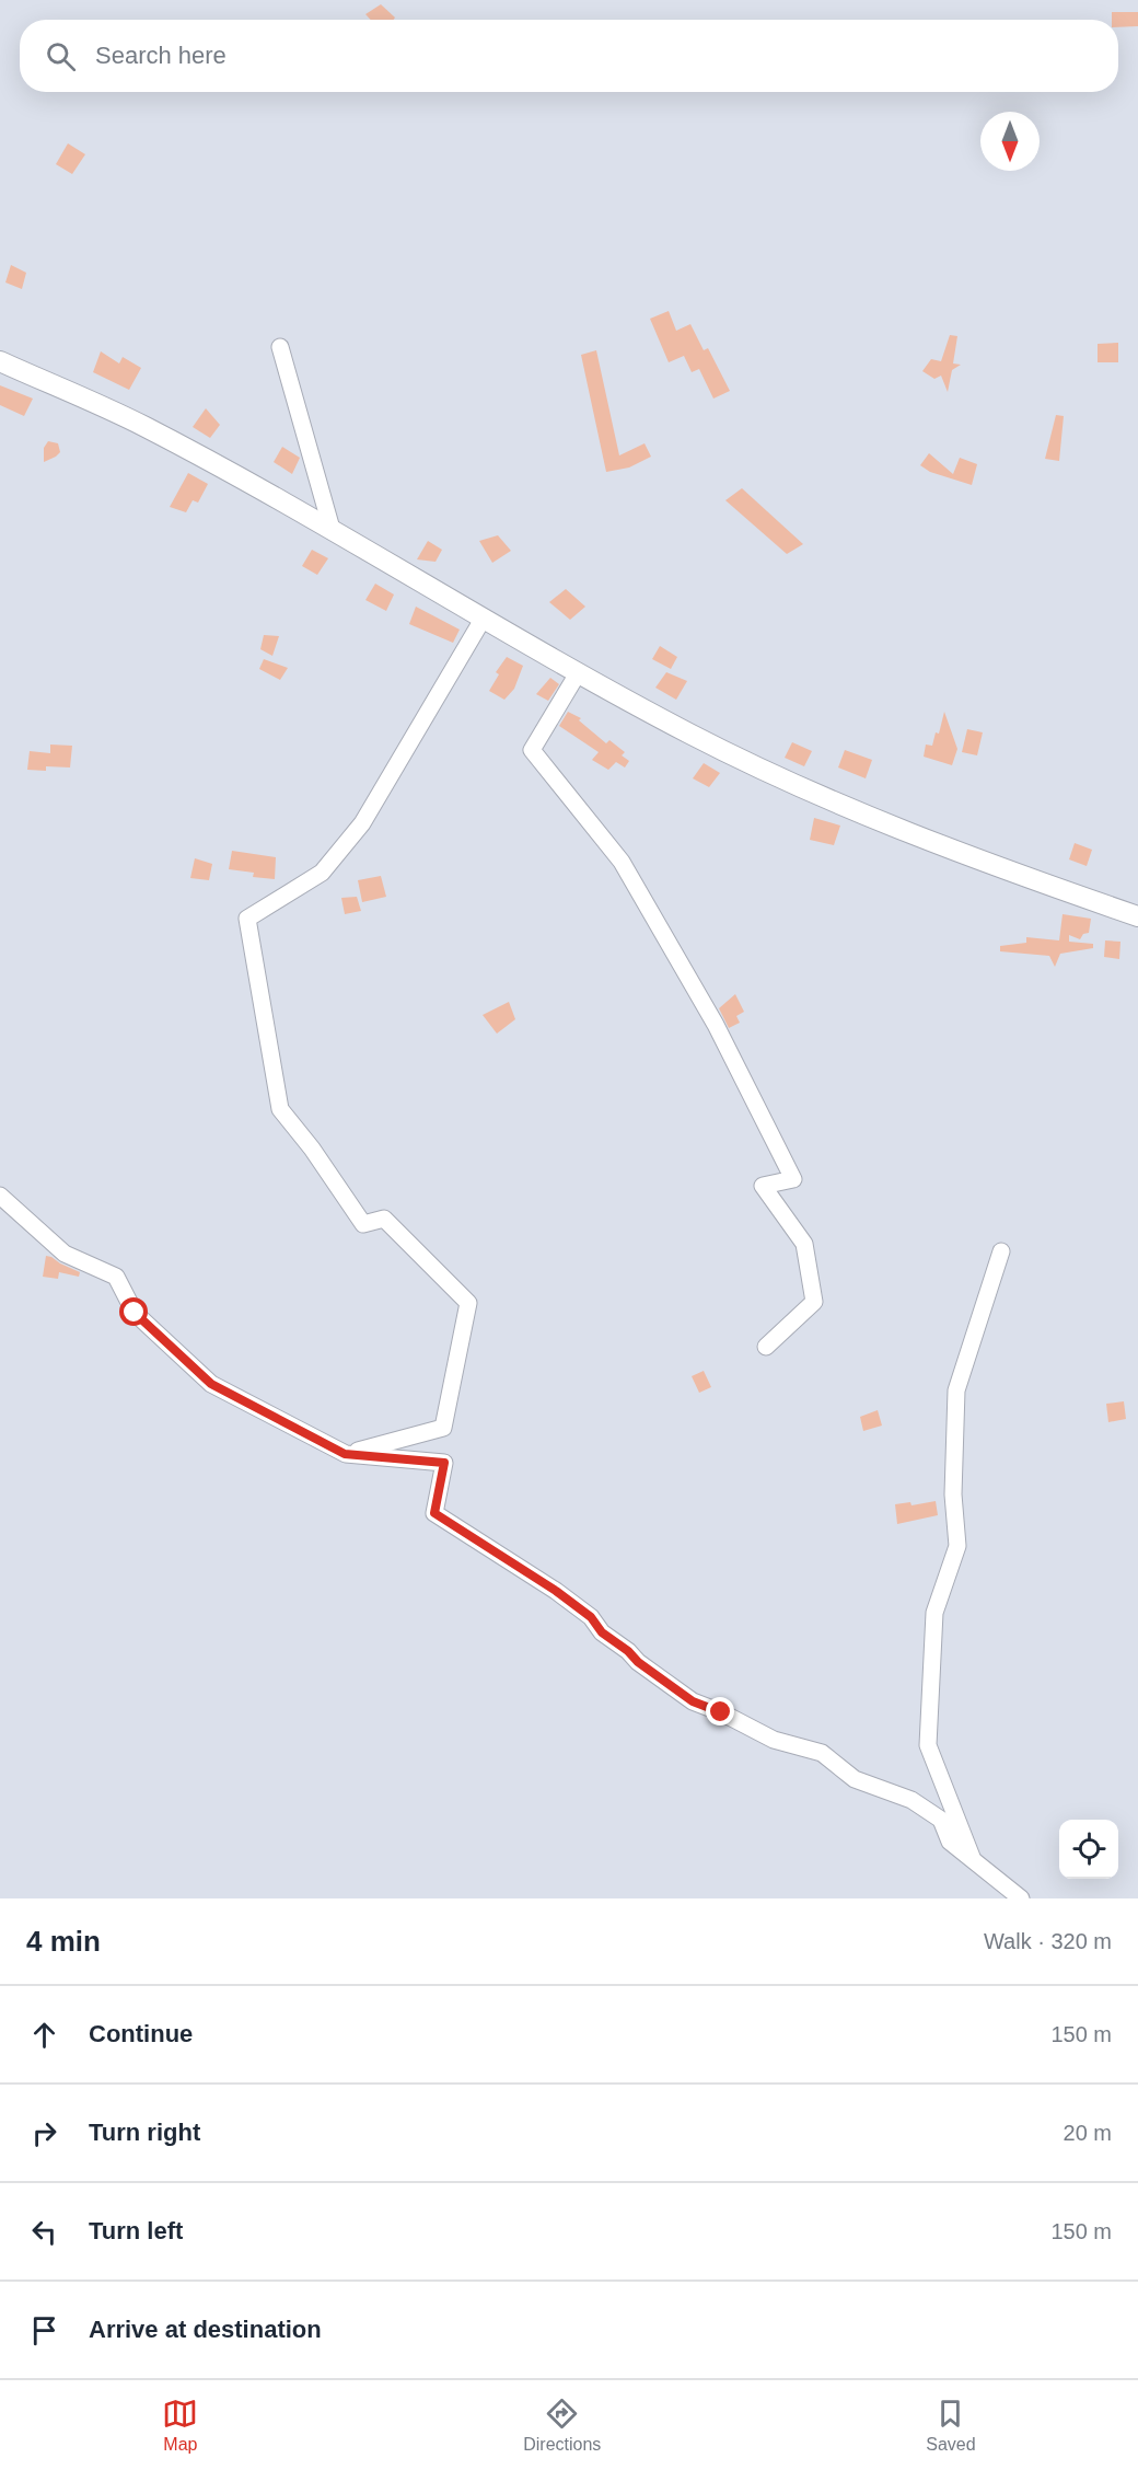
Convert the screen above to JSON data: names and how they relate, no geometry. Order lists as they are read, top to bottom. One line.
{"north":"bottom","page":{"search":"Search here","heading":["4 min","Walk · 320 m"],"list":[["Continue","150 m"],["Turn right","20 m"],["Turn left","150 m"],"Arrive at destination"],"nav":["Map","Directions","Saved"]}}
